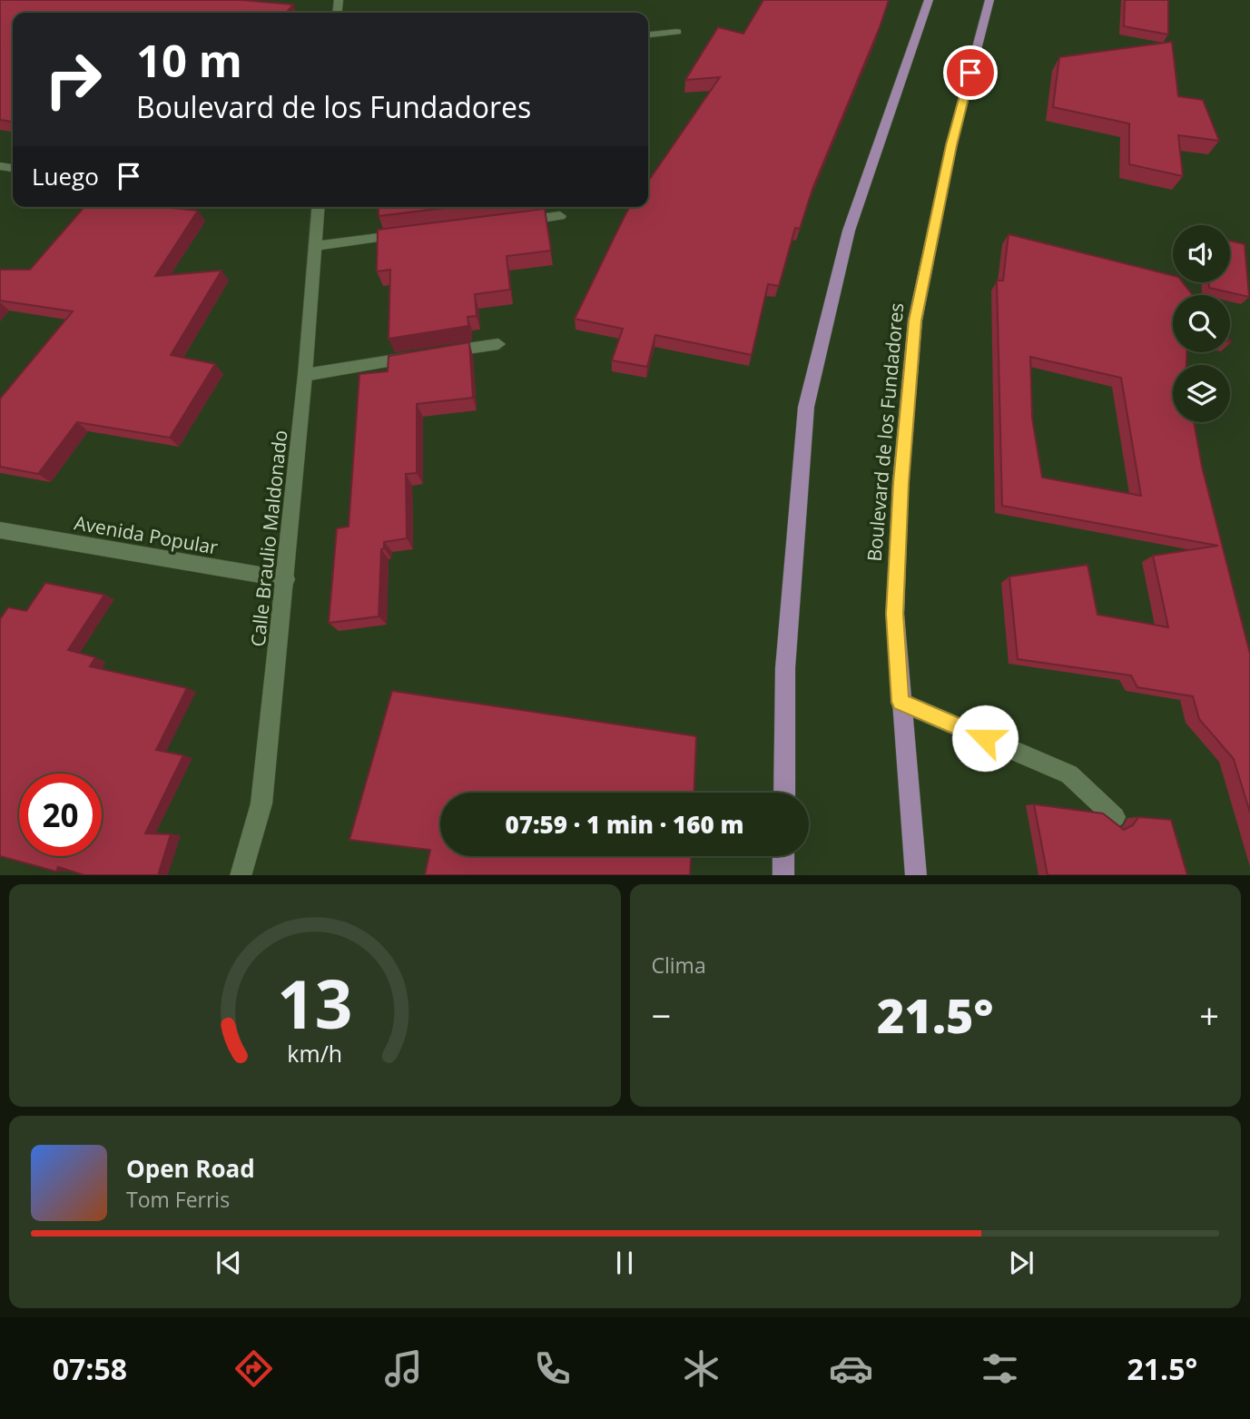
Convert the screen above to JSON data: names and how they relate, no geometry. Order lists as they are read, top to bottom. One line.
{"streets":{"main road":["Boulevard de los Fundadores"],"street":["Avenida Popular","Calle Braulio Maldonado"]},"crossings":[["Avenida Popular","Calle Braulio Maldonado"]],"page":{"turn":["10 m","Boulevard de los Fundadores"],"then":"Luego","limit":"20","trip":"07:59 · 1 min · 160 m","tile":"Clima","heat":["−","21.5°","+"],"song":["Open Road","Tom Ferris"],"tabs":["07:58","21.5°"],"gauge":["13","km/h"]}}
